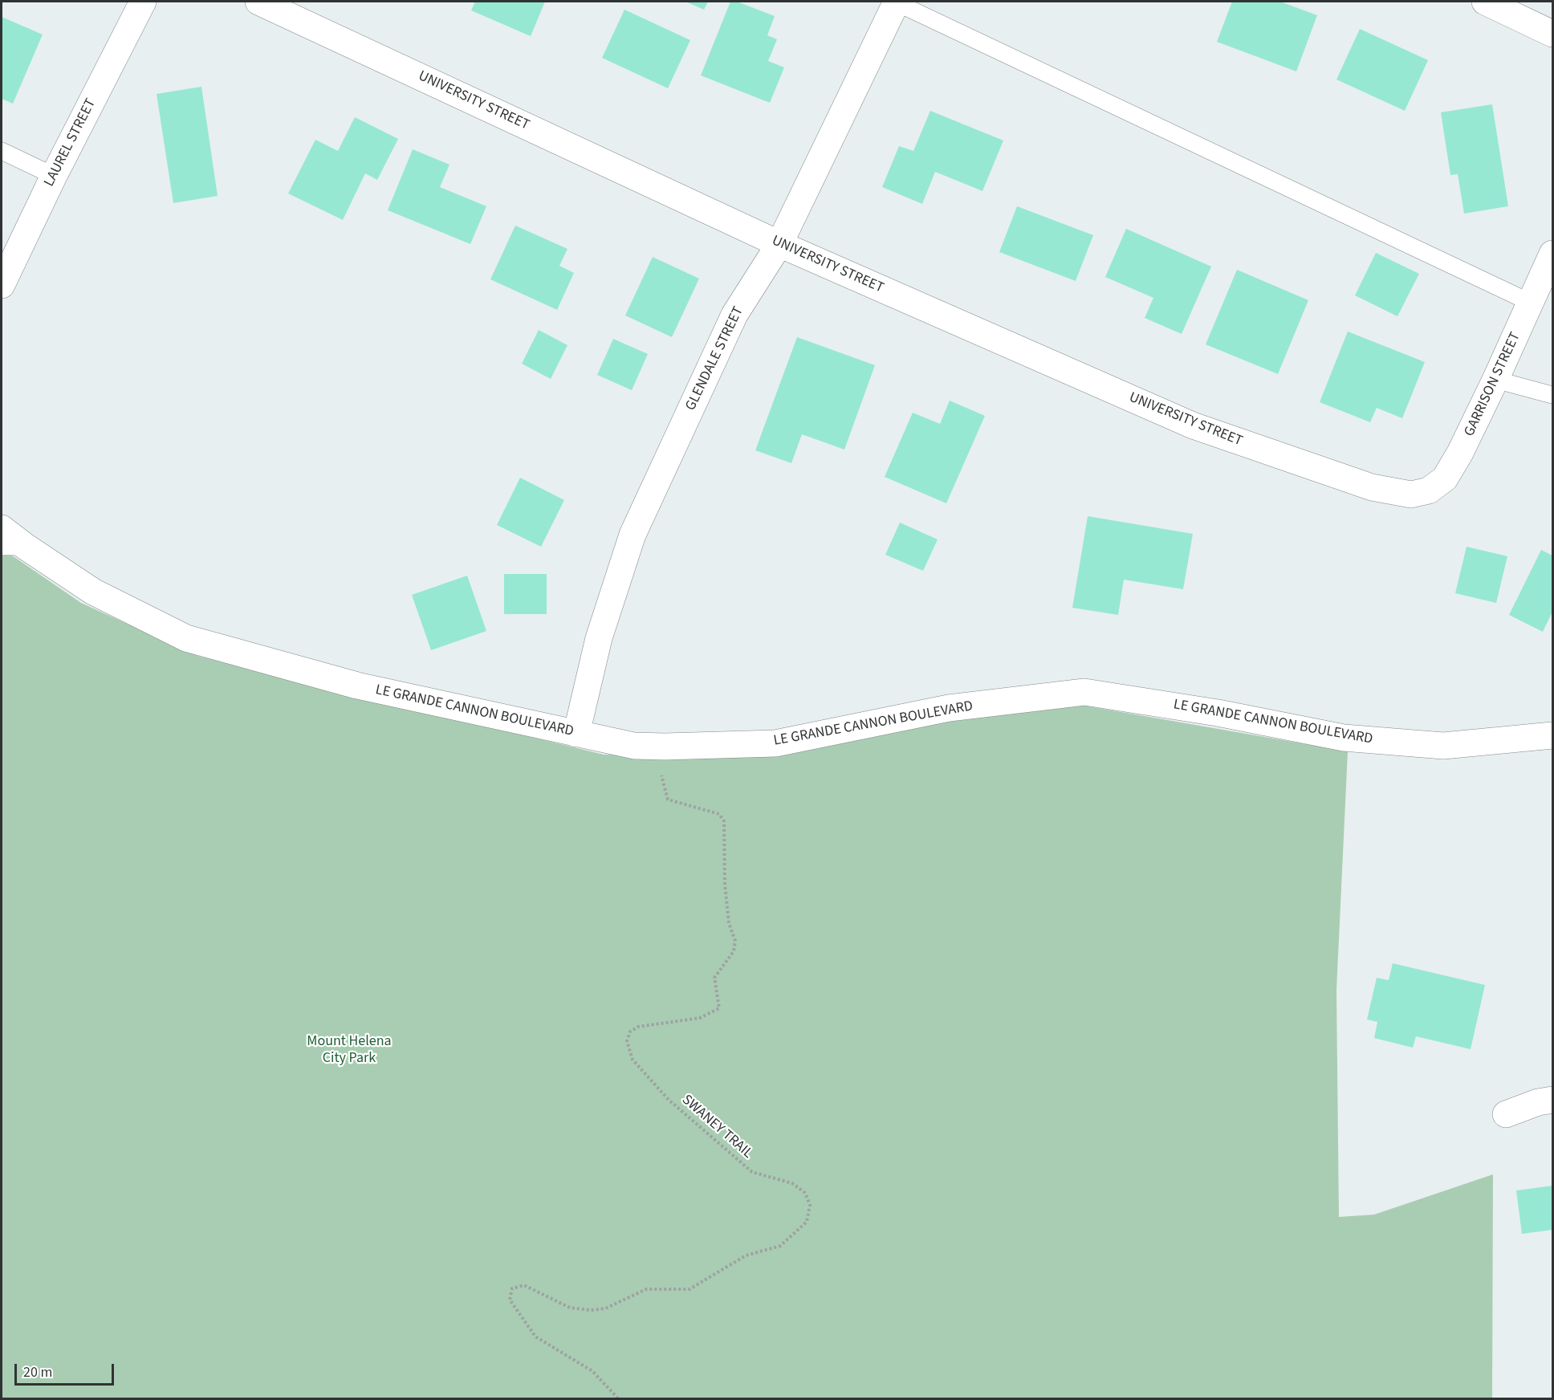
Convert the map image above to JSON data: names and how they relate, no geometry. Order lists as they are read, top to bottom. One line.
{"streets":{"street":["UNIVERSITY STREET","LAUREL STREET","GLENDALE STREET","GARRISON STREET","LE GRANDE CANNON BOULEVARD"],"path":["SWANEY TRAIL"]},"crossings":[["UNIVERSITY STREET","GLENDALE STREET"],["UNIVERSITY STREET","GARRISON STREET"],["GLENDALE STREET","LE GRANDE CANNON BOULEVARD"],["LE GRANDE CANNON BOULEVARD","SWANEY TRAIL"]],"parks":["Mount Helena City Park"],"scale_bar":"20 m"}
